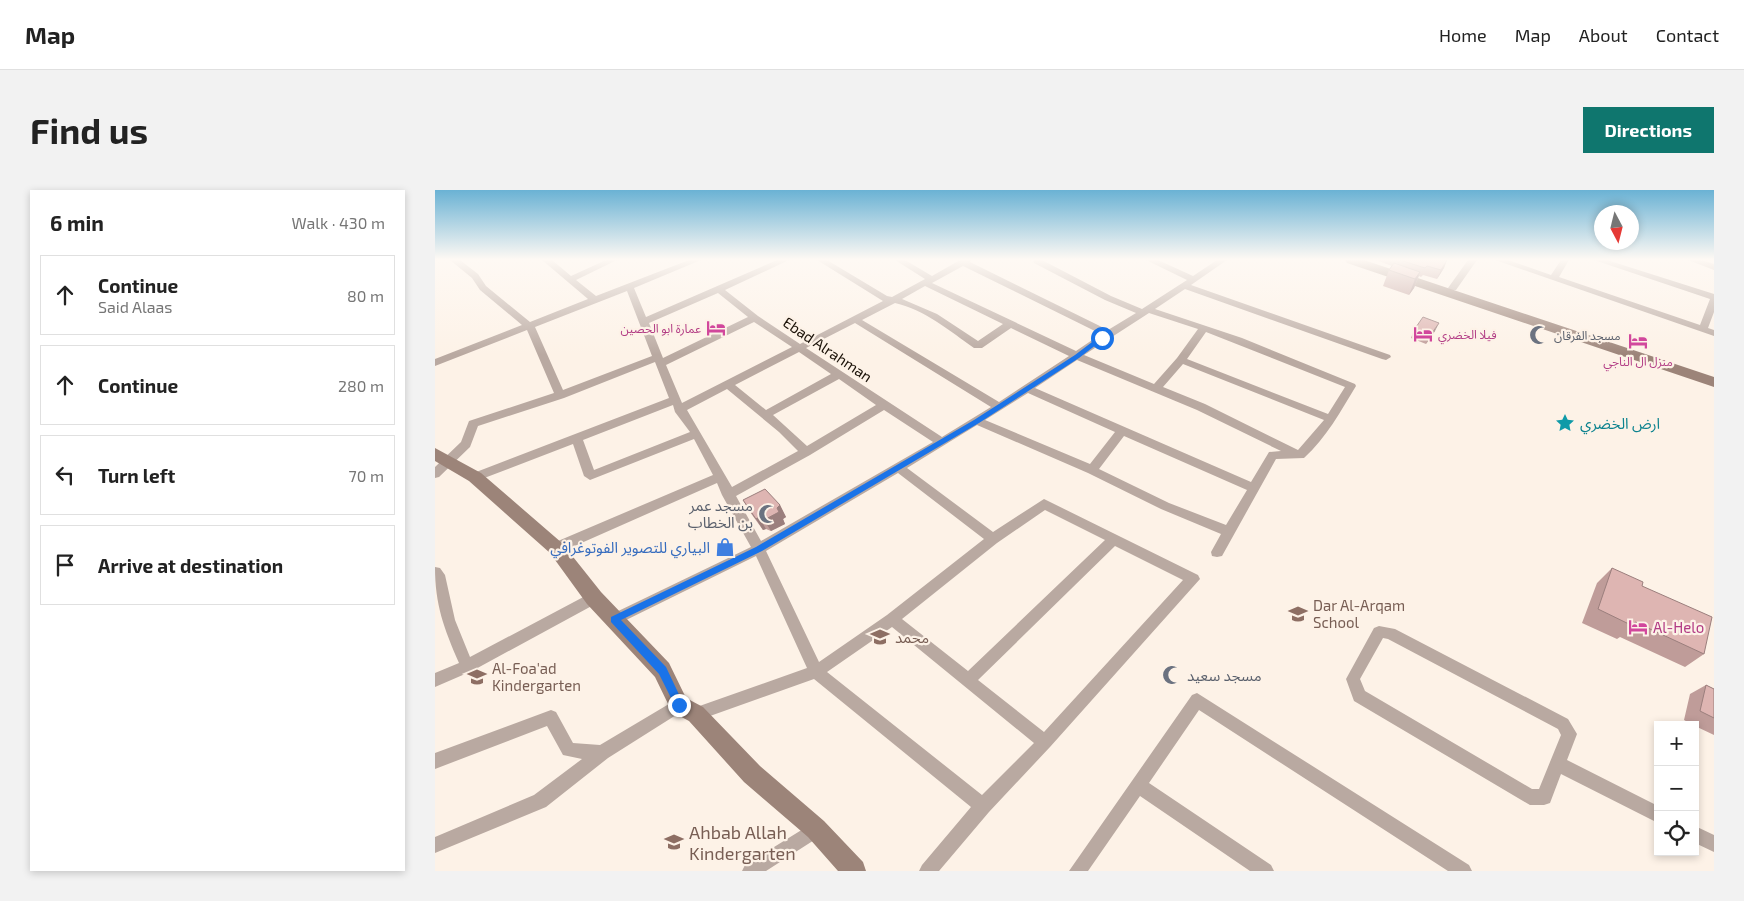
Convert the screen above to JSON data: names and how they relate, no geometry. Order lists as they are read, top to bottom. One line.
{"streets":{"street":["Ebad Alrahman"]},"places":{"hotel":["عمارة ابو الحصين","فيلا الخضري","منزل ال الناجي","Al-Helo"],"mosque":["مسجد الفرقان","مسجد عمر بن الخطاب","مسجد سعيد"],"place":["ارض الخضري"],"shop":["البياري للتصوير الفوتوغرافي"],"school or university":["Dar Al-Arqam School","محمد","Al-Foa'ad Kindergarten","Ahbab Allah Kindergarten"]},"north":"bottom","page":{"header":"Map","nav":["Home","Map","About","Contact"],"buttons":"Directions","title":"Find us","heading":["6 min","Walk · 430 m"],"list":[["Continue","Said Alaas","80 m"],["Continue","280 m"],["Turn left","70 m"],"Arrive at destination"],"map_buttons":["+","−"]}}
